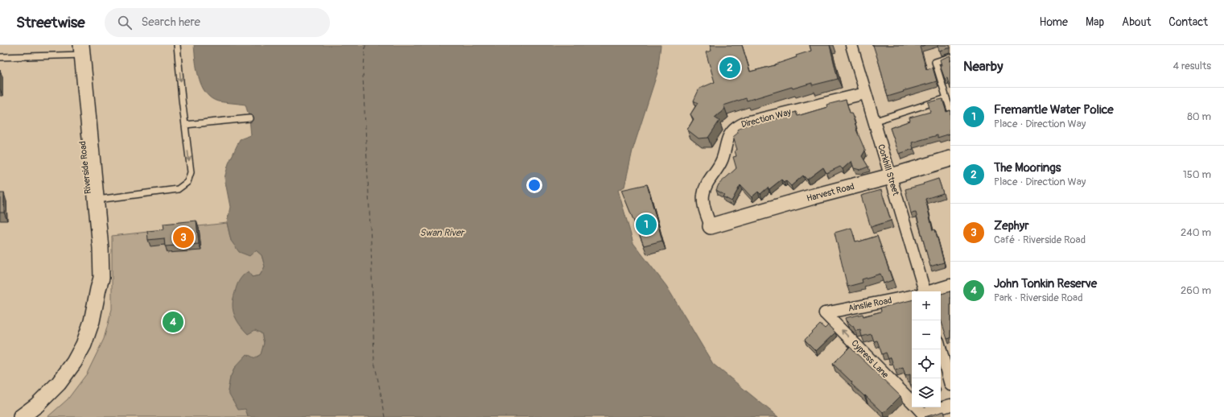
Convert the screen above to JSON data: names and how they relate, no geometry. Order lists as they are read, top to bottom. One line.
{"streets":{"street":["Direction Way","Riverside Road","Corkhill Street","Harvest Road","Ainslie Road","Cypress Lane"]},"crossings":[["Direction Way","Corkhill Street"],["Direction Way","Harvest Road"],["Corkhill Street","Harvest Road"],["Ainslie Road","Cypress Lane"]],"one_way":["Cypress Lane"],"water":["Swan River"],"page":{"header":"Streetwise","search":"Search here","nav":["Home","Map","About","Contact"],"heading":["Nearby","4 results"],"pins":["2","1","3","4"],"list":[{"mark":"1","name":"Fremantle Water Police","note":"Place · Direction Way","value":"80 m"},{"mark":"2","name":"The Moorings","note":"Place · Direction Way","value":"150 m"},{"mark":"3","name":"Zephyr","note":"Café · Riverside Road","value":"240 m"},{"mark":"4","name":"John Tonkin Reserve","note":"Park · Riverside Road","value":"260 m"}],"map_buttons":["+","−"]}}
